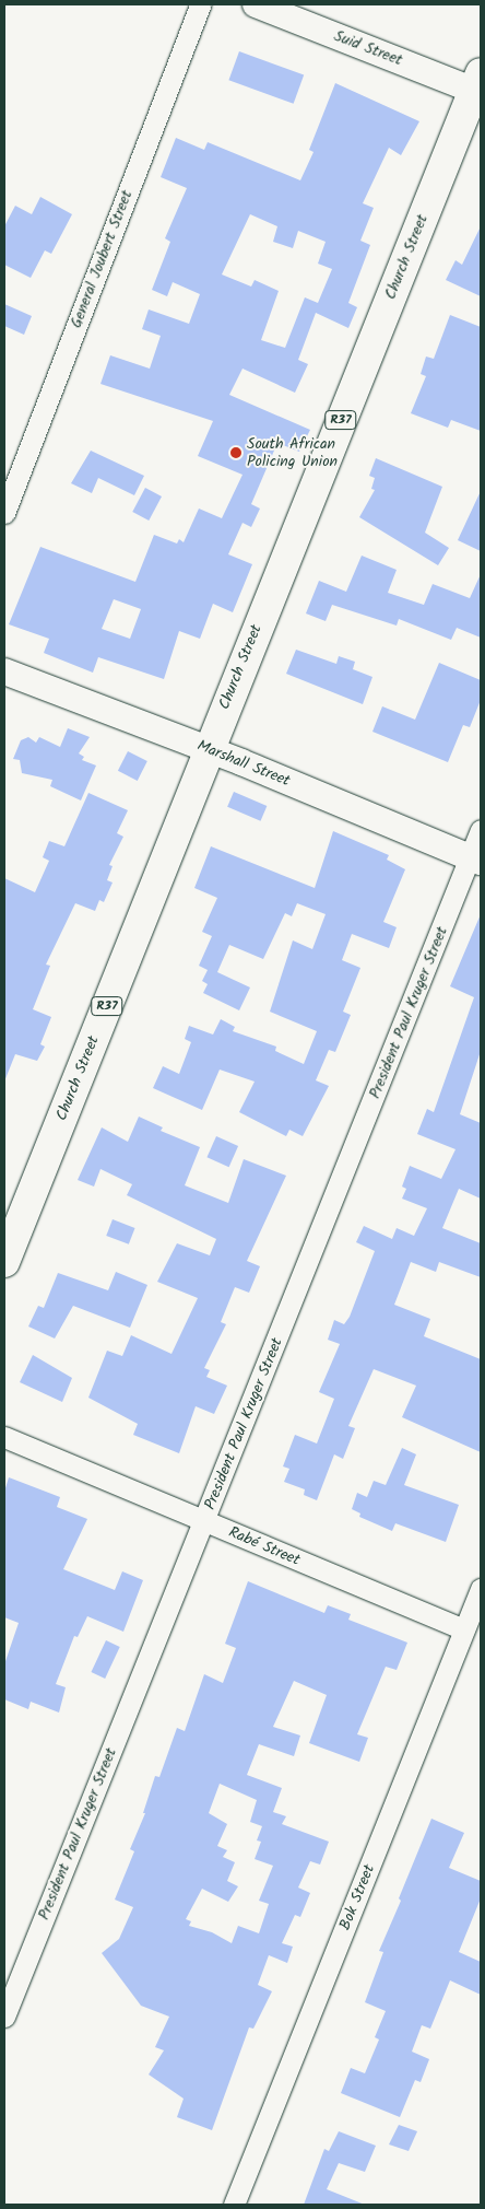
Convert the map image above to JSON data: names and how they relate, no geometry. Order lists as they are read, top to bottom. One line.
{"streets":{"main road":["Church Street","R37"],"street":["Suid Street","General Joubert Street","Marshall Street","President Paul Kruger Street","Rabé Street","Bok Street"]},"crossings":[["Suid Street","Church Street"],["Church Street","Marshall Street"],["Marshall Street","President Paul Kruger Street"],["President Paul Kruger Street","Rabé Street"],["Rabé Street","Bok Street"]],"places":["South African Policing Union"]}
